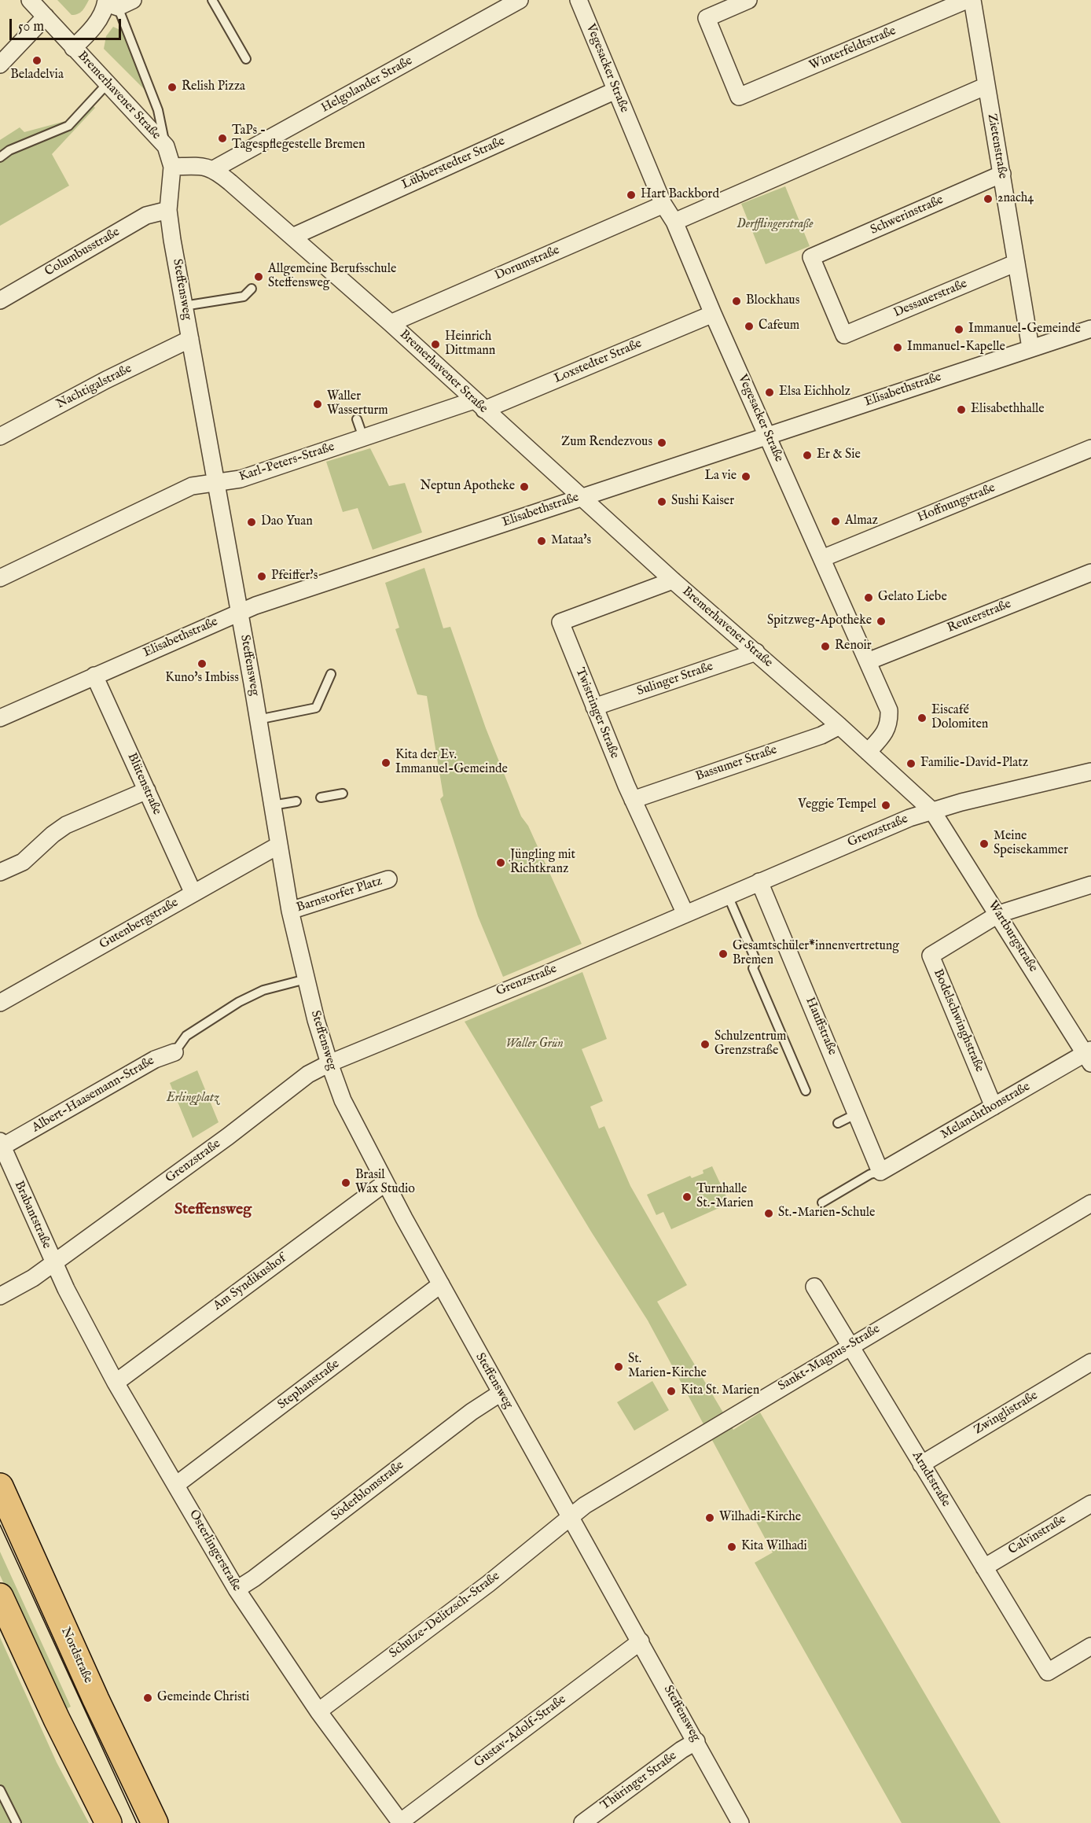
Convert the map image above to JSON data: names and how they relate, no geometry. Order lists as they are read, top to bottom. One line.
{"streets":{"main road":["Nordstraße"],"street":["Winterfeldtstraße","Vegesacker Straße","Helgolander Straße","Bremerhavener Straße","Zietenstraße","Lübberstedter Straße","Schwerinstraße","Columbusstraße","Dorumstraße","Steffensweg","Dessauerstraße","Loxstedter Straße","Nachtigalstraße","Elisabethstraße","Karl-Peters-Straße","Hoffnungstraße","Reuterstraße","Sulinger Straße","Twistringer Straße","Bassumer Straße","Blütenstraße","Grenzstraße","Barnstorfer Platz","Gutenbergstraße","Wartburgstraße","Bodelschwinghstraße","Hauffstraße","Albert-Haasemann-Straße","Melanchthonstraße","Brabantstraße","Am Syndikushof","Sankt-Magnus-Straße","Stephanstraße","Zwinglistraße","Arndtstraße","Söderblomstraße","Calvinstraße","Osterlingerstraße","Schulze-Delitzsch-Straße","Gustav-Adolf-Straße","Thüringer Straße"]},"crossings":[["Vegesacker Straße","Bremerhavener Straße"],["Vegesacker Straße","Lübberstedter Straße"],["Vegesacker Straße","Dorumstraße"],["Vegesacker Straße","Loxstedter Straße"],["Vegesacker Straße","Elisabethstraße"],["Vegesacker Straße","Hoffnungstraße"],["Vegesacker Straße","Reuterstraße"],["Helgolander Straße","Bremerhavener Straße"],["Bremerhavener Straße","Lübberstedter Straße"],["Bremerhavener Straße","Dorumstraße"],["Bremerhavener Straße","Steffensweg"],["Bremerhavener Straße","Loxstedter Straße"],["Bremerhavener Straße","Elisabethstraße"],["Bremerhavener Straße","Karl-Peters-Straße"],["Bremerhavener Straße","Sulinger Straße"],["Bremerhavener Straße","Twistringer Straße"],["Bremerhavener Straße","Bassumer Straße"],["Zietenstraße","Schwerinstraße"],["Zietenstraße","Dessauerstraße"],["Zietenstraße","Elisabethstraße"],["Schwerinstraße","Dessauerstraße"],["Columbusstraße","Steffensweg"],["Steffensweg","Nachtigalstraße"],["Steffensweg","Elisabethstraße"],["Steffensweg","Karl-Peters-Straße"],["Steffensweg","Grenzstraße"],["Steffensweg","Barnstorfer Platz"],["Steffensweg","Gutenbergstraße"],["Steffensweg","Albert-Haasemann-Straße"],["Steffensweg","Am Syndikushof"],["Steffensweg","Sankt-Magnus-Straße"],["Steffensweg","Stephanstraße"],["Steffensweg","Söderblomstraße"],["Steffensweg","Schulze-Delitzsch-Straße"],["Steffensweg","Gustav-Adolf-Straße"],["Steffensweg","Thüringer Straße"],["Loxstedter Straße","Karl-Peters-Straße"],["Elisabethstraße","Blütenstraße"],["Sulinger Straße","Twistringer Straße"],["Twistringer Straße","Bassumer Straße"],["Twistringer Straße","Grenzstraße"],["Blütenstraße","Gutenbergstraße"],["Grenzstraße","Wartburgstraße"],["Grenzstraße","Hauffstraße"],["Grenzstraße","Brabantstraße"],["Grenzstraße","Osterlingerstraße"],["Wartburgstraße","Bodelschwinghstraße"],["Wartburgstraße","Melanchthonstraße"],["Bodelschwinghstraße","Melanchthonstraße"],["Hauffstraße","Melanchthonstraße"],["Albert-Haasemann-Straße","Brabantstraße"],["Brabantstraße","Osterlingerstraße"],["Am Syndikushof","Osterlingerstraße"],["Sankt-Magnus-Straße","Arndtstraße"],["Sankt-Magnus-Straße","Schulze-Delitzsch-Straße"],["Stephanstraße","Osterlingerstraße"],["Zwinglistraße","Arndtstraße"],["Arndtstraße","Calvinstraße"],["Söderblomstraße","Osterlingerstraße"],["Osterlingerstraße","Schulze-Delitzsch-Straße"],["Osterlingerstraße","Gustav-Adolf-Straße"]],"districts":["Steffensweg"],"parks":["Derfflingerstraße","Waller Grün","Erlingplatz"],"places":["Beladelvia","Relish Pizza","TaPs - Tagespflegestelle Bremen","Hart Backbord","2nach4","Allgemeine Berufsschule Steffensweg","Blockhaus","Cafeum","Immanuel-Gemeinde","Heinrich Dittmann","Immanuel-Kapelle","Elsa Eichholz","Waller Wasserturm","Elisabethhalle","Zum Rendezvous","Er & Sie","La vie","Neptun Apotheke","Sushi Kaiser","Almaz","Dao Yuan","Mataa's","Pfeiffer's","Gelato Liebe","Spitzweg-Apotheke","Renoir","Kuno's Imbiss","Eiscafé Dolomiten","Kita der Ev. Immanuel-Gemeinde","Familie-David-Platz","Veggie Tempel","Meine Speisekammer","Jüngling mit Richtkranz","Gesamtschüler*innenvertretung Bremen","Schulzentrum Grenzstraße","Brasil Wax Studio","Turnhalle St.-Marien","St.-Marien-Schule","St. Marien-Kirche","Kita St. Marien","Wilhadi-Kirche","Kita Wilhadi","Gemeinde Christi"],"scale_bar":"50 m"}
